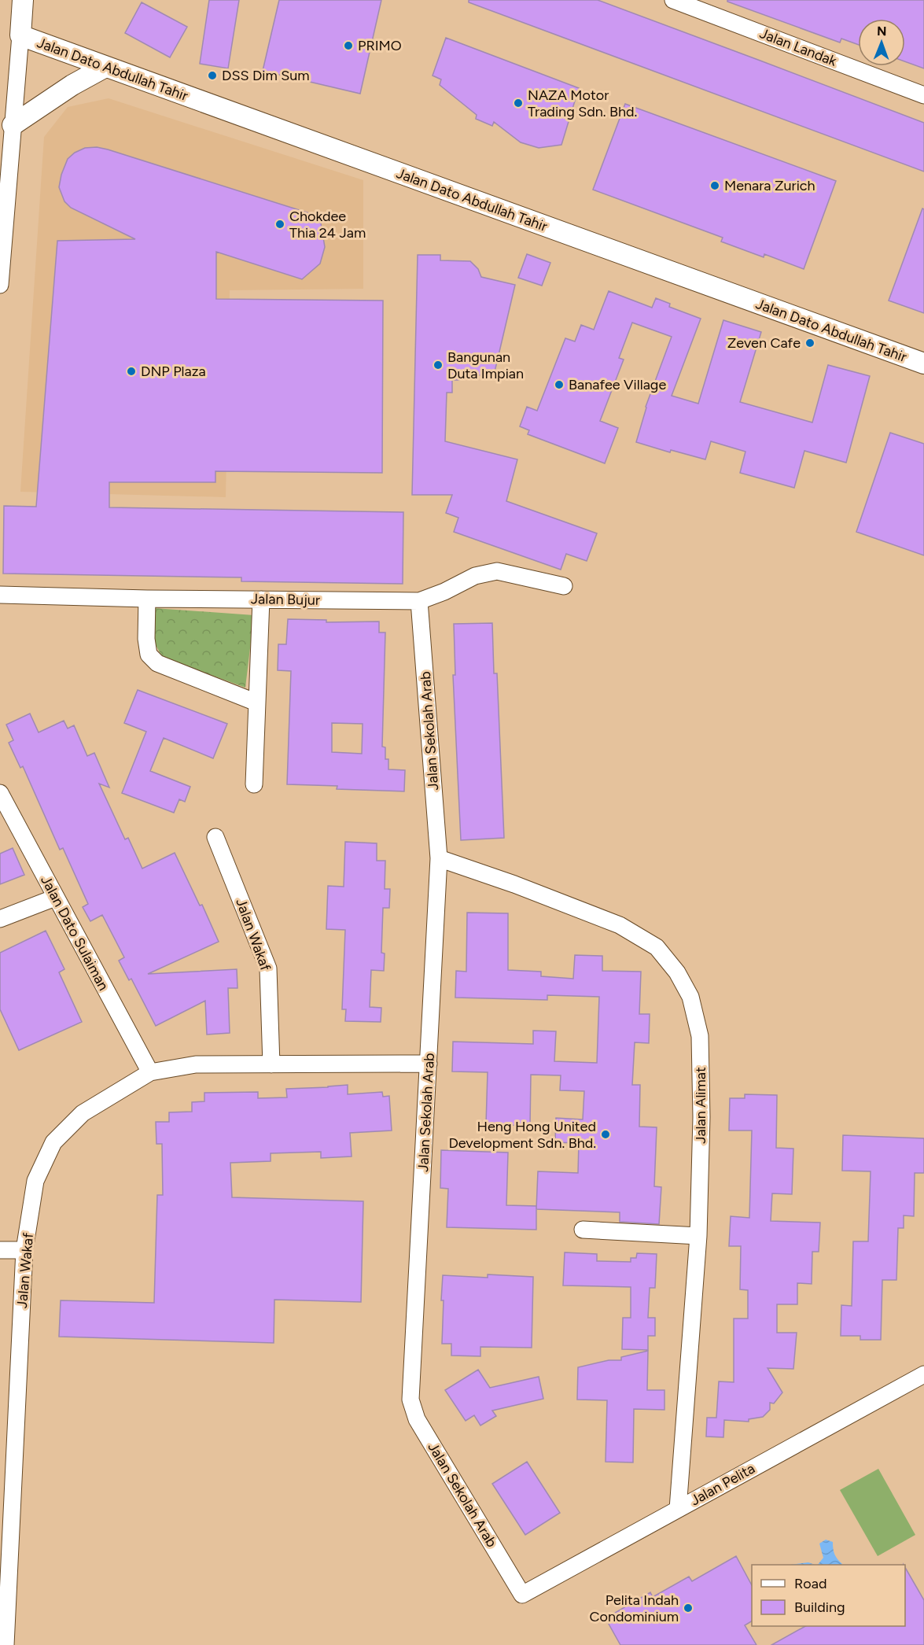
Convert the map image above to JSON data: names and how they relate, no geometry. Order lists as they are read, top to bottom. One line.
{"streets":{"street":["Jalan Landak","Jalan Dato Abdullah Tahir","Jalan Bujur","Jalan Sekolah Arab","Jalan Dato Sulaiman","Jalan Wakaf","Jalan Alimat","Jalan Pelita"]},"crossings":[["Jalan Bujur","Jalan Sekolah Arab"],["Jalan Sekolah Arab","Jalan Wakaf"],["Jalan Sekolah Arab","Jalan Alimat"],["Jalan Sekolah Arab","Jalan Pelita"],["Jalan Dato Sulaiman","Jalan Wakaf"],["Jalan Alimat","Jalan Pelita"]],"places":["PRIMO","DSS Dim Sum","NAZA Motor Trading Sdn. Bhd.","Menara Zurich","Chokdee Thia 24 Jam","Zeven Cafe","Bangunan Duta Impian","DNP Plaza","Banafee Village","Heng Hong United Development Sdn. Bhd.","Pelita Indah Condominium"],"legend":["Road","Building"],"north":"top"}
